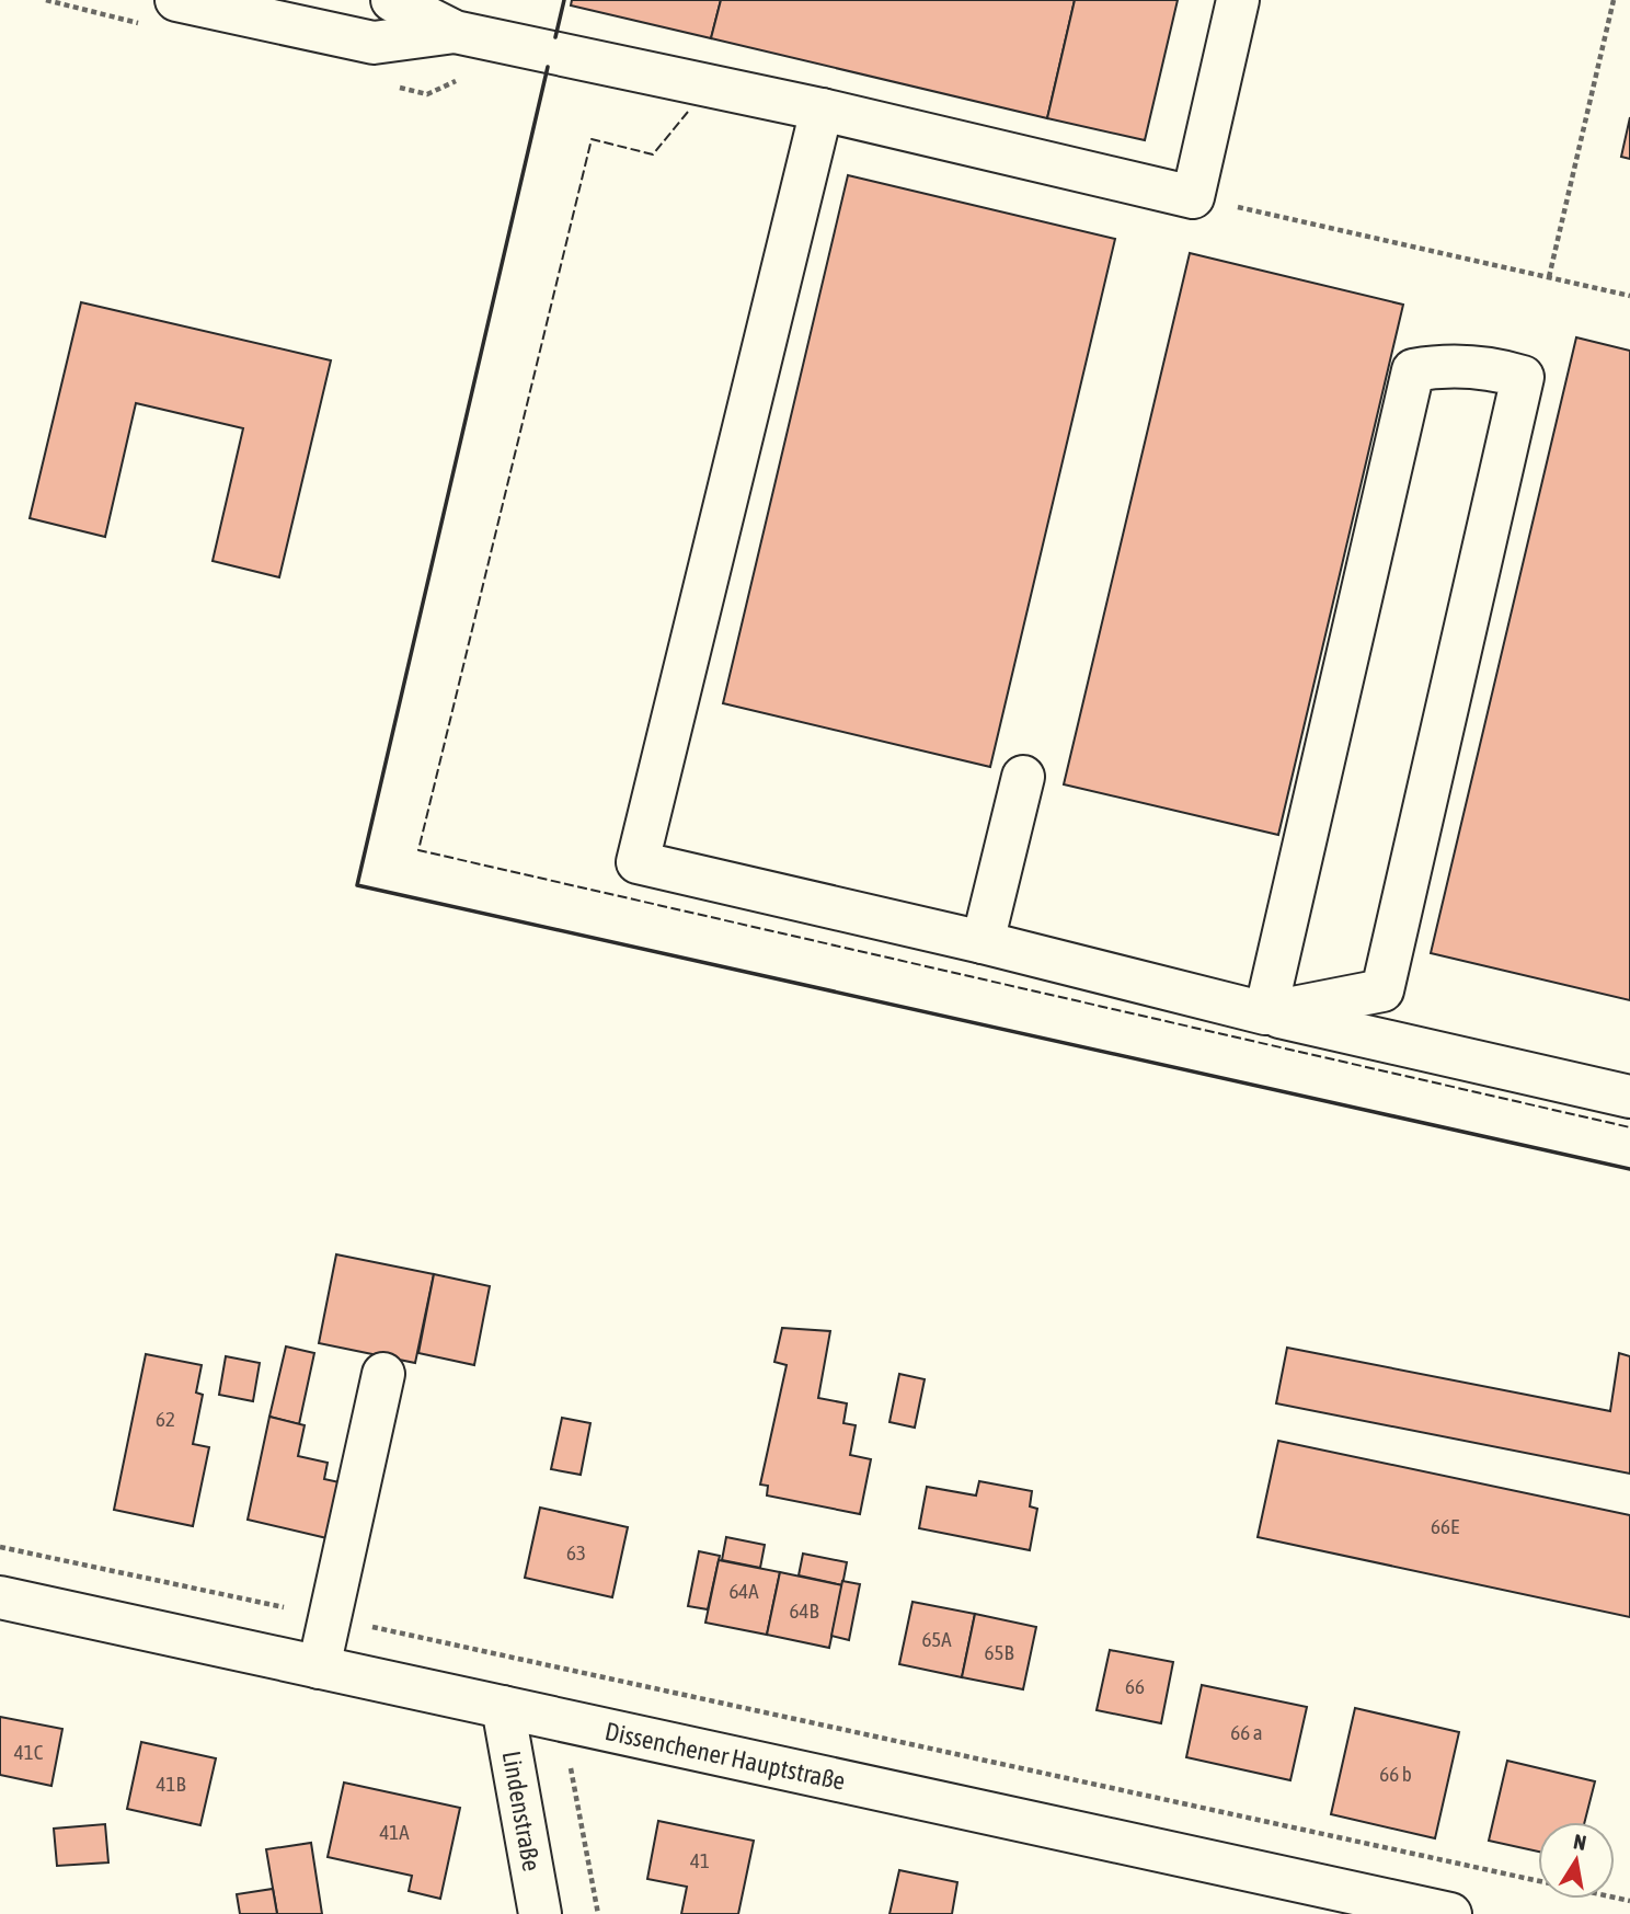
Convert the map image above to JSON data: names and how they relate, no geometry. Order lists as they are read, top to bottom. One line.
{"streets":{"main road":["Dissenchener Hauptstraße","Lindenstraße"]},"crossings":[["Dissenchener Hauptstraße","Lindenstraße"]],"house_numbers":["62","66E","63","64A","64B","65A","65B","66","66 a","41C","66 b","41B","41A","41"],"north":"top"}
